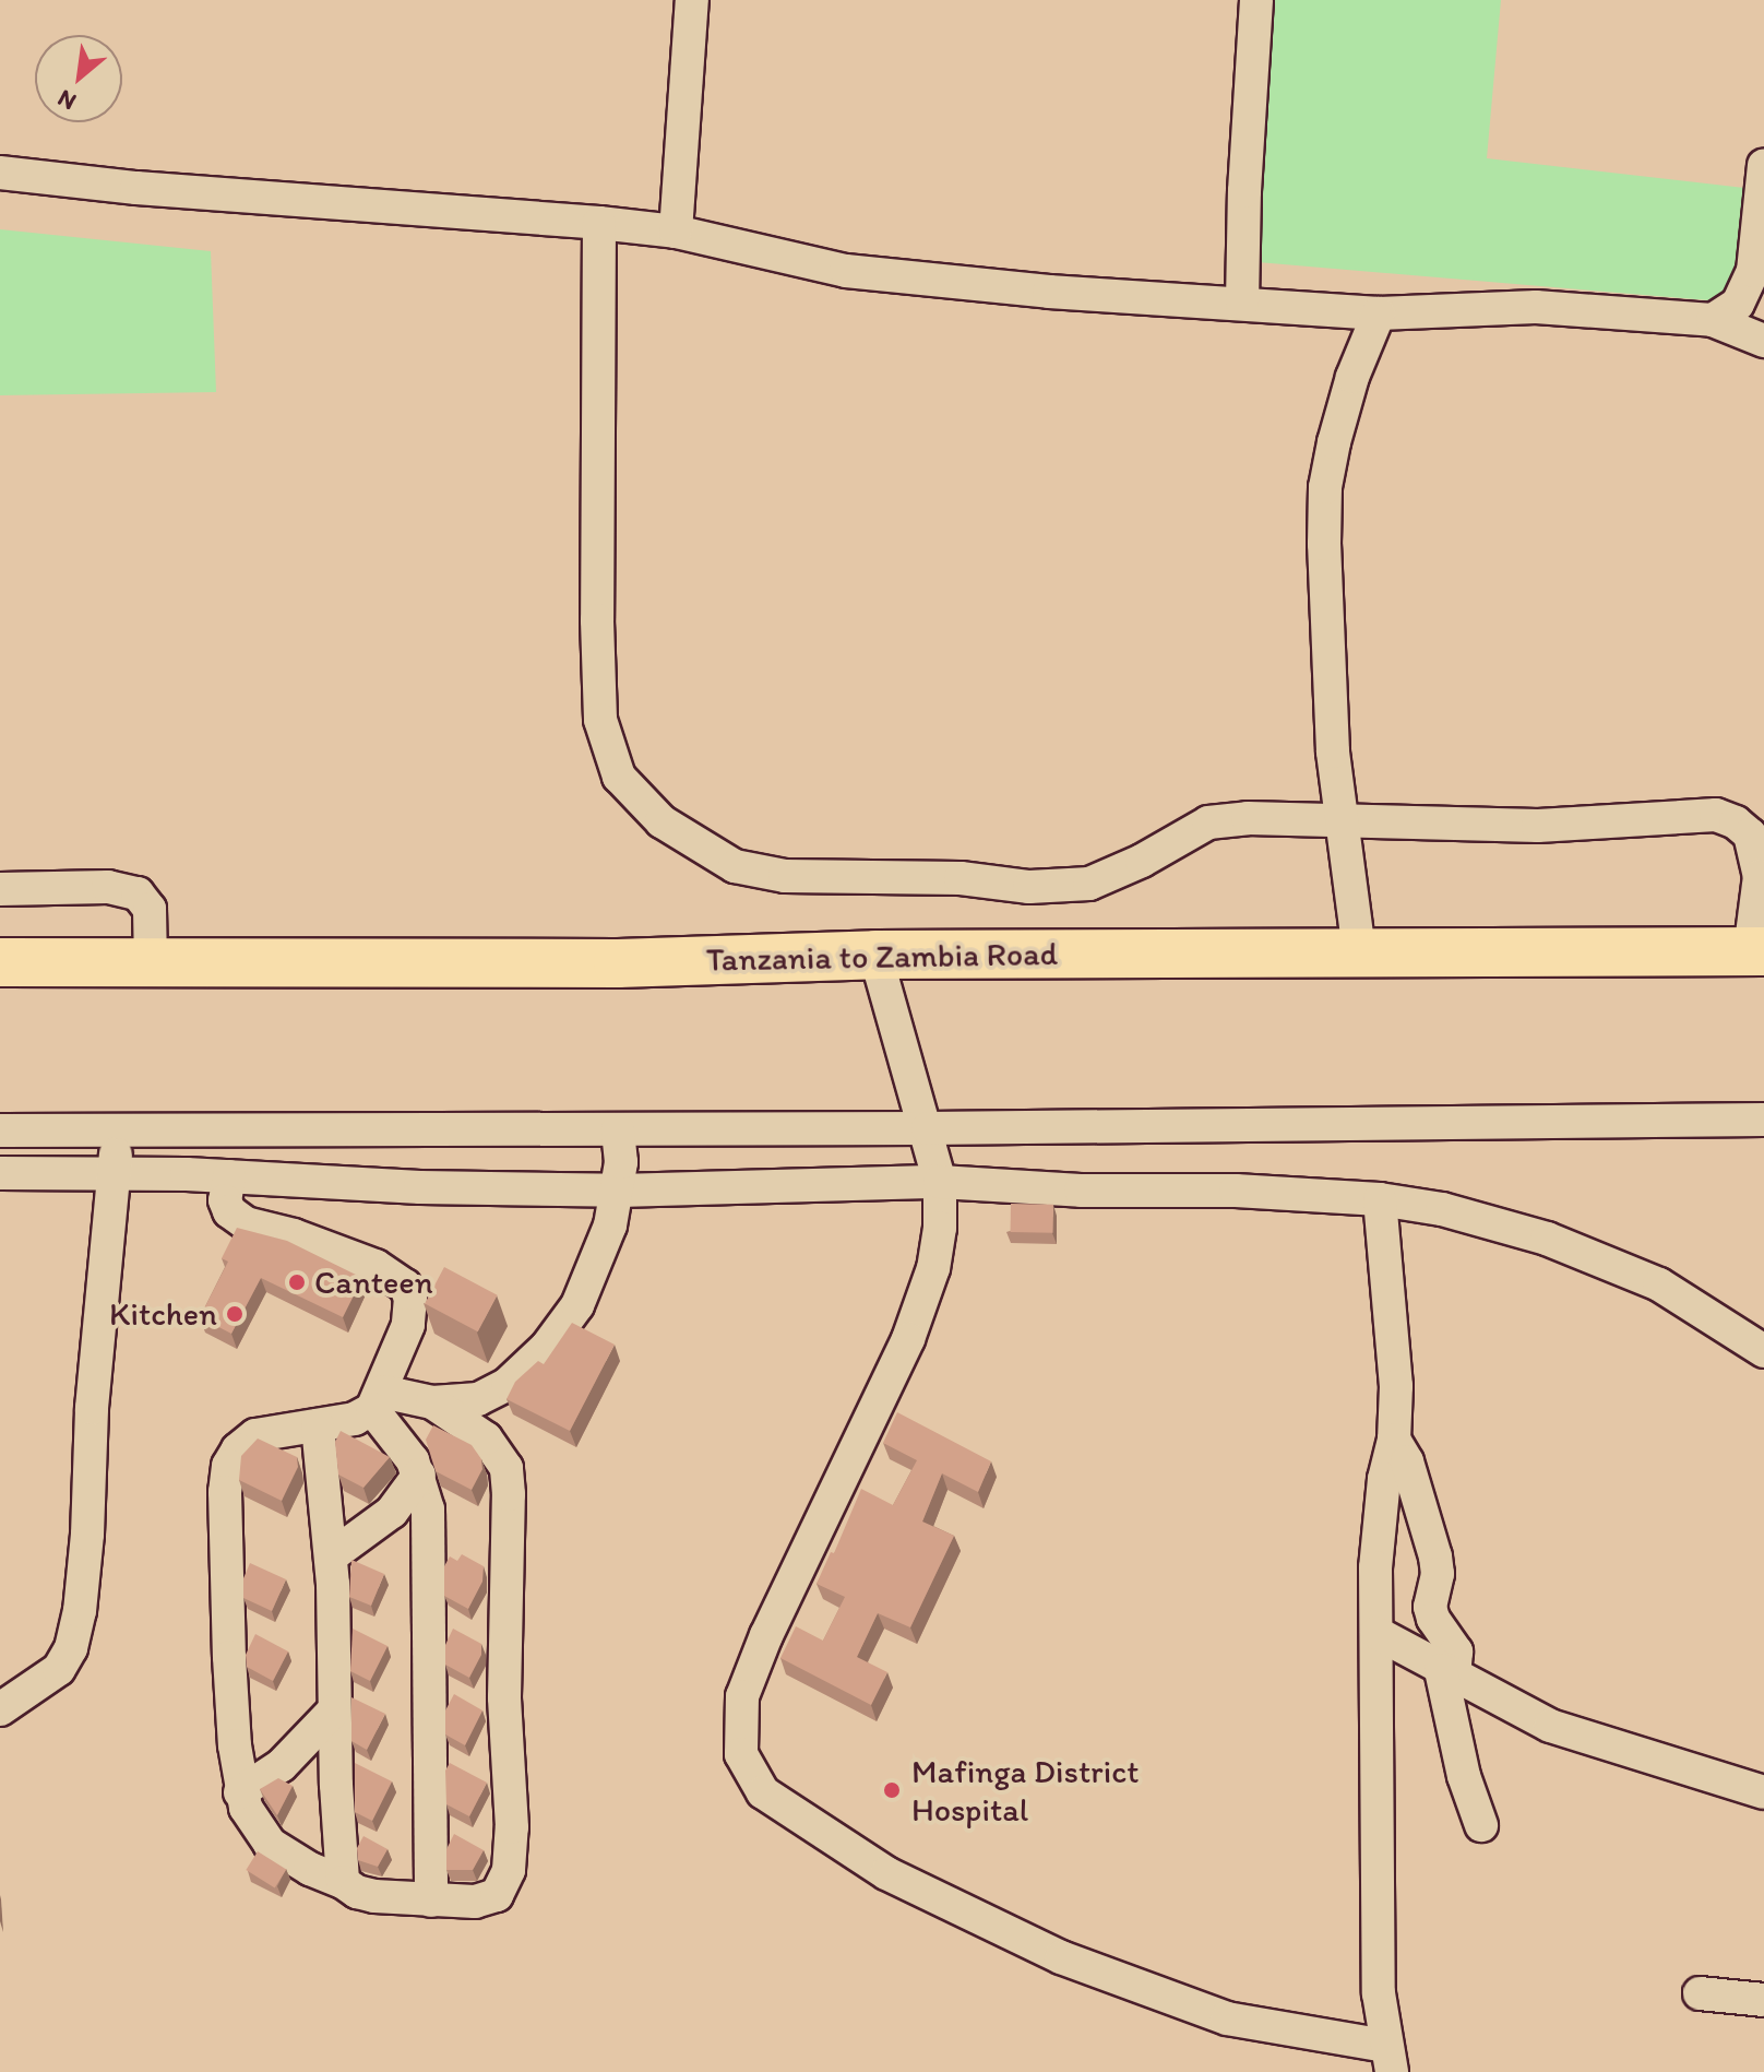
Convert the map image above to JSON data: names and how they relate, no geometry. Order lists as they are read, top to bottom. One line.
{"streets":{"highway":["Tanzania to Zambia Road"]},"places":["Canteen","Kitchen","Mafinga District Hospital"],"north":"bottom left"}
